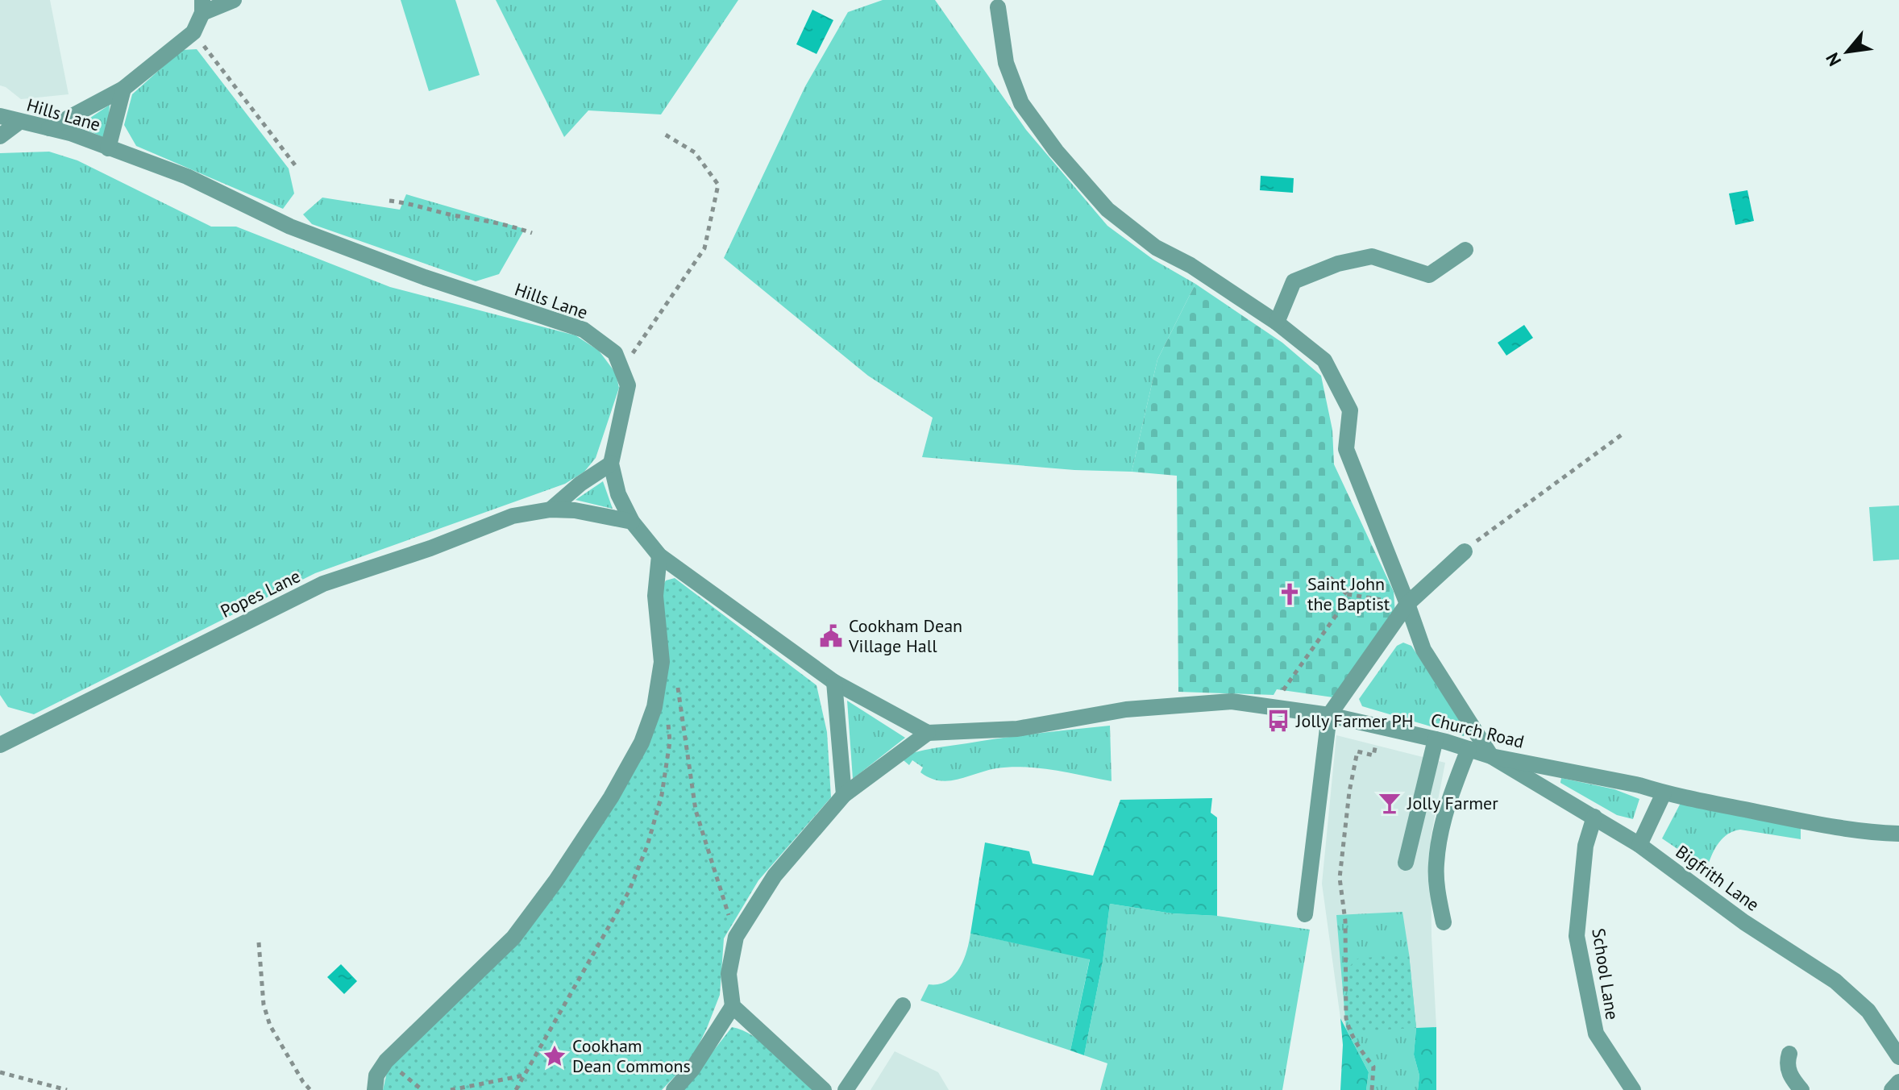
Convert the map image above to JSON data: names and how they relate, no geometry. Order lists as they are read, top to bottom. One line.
{"streets":{"street":["Hills Lane","Popes Lane","Church Road","Bigfrith Lane","School Lane"]},"crossings":[["Hills Lane","Popes Lane"],["Hills Lane","Church Road"],["Church Road","Bigfrith Lane"],["Bigfrith Lane","School Lane"]],"places":{"church":["Saint John the Baptist"],"public building":["Cookham Dean Village Hall"],"bus stop":["Jolly Farmer PH"],"bar":["Jolly Farmer"],"place":["Cookham Dean Commons"]},"north":"bottom left"}
